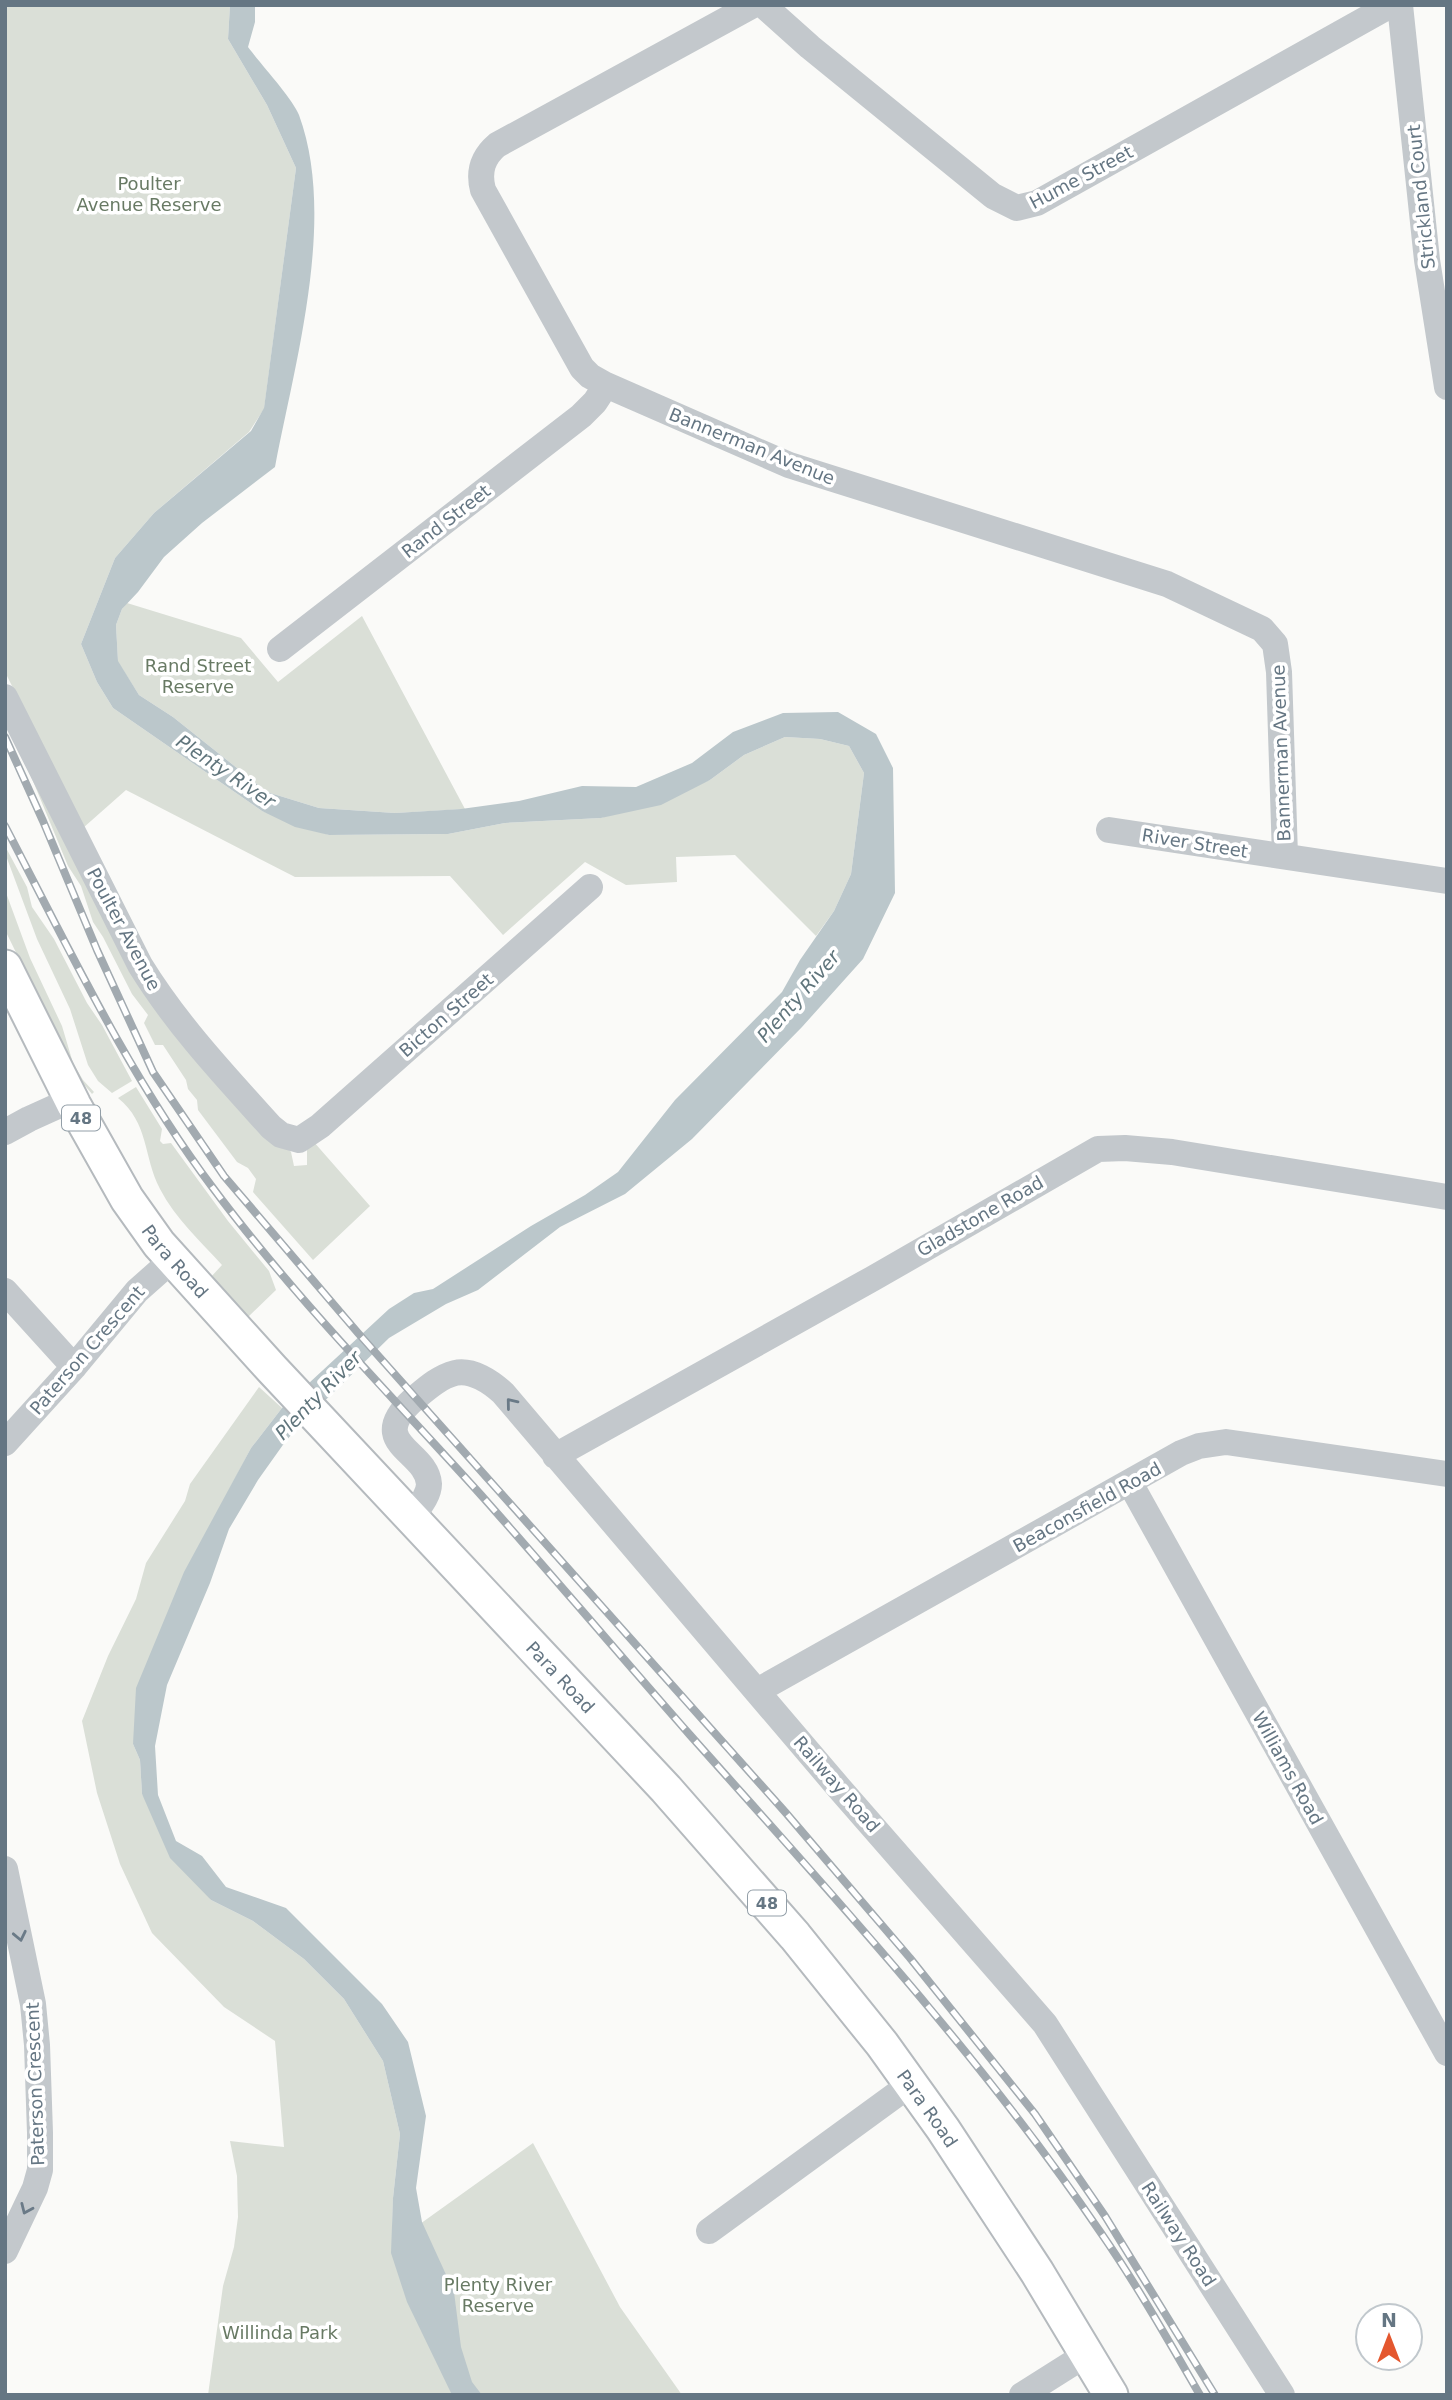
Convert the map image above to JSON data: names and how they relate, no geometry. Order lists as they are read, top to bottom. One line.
{"streets":{"main road":["48","Para Road"],"street":["Hume Street","Strickland Court","Bannerman Avenue","Rand Street","River Street","Poulter Avenue","Bicton Street","Gladstone Road","Paterson Crescent","Beaconsfield Road","Williams Road","Railway Road"]},"crossings":[["Bannerman Avenue","Rand Street"],["Bannerman Avenue","River Street"],["Poulter Avenue","Bicton Street"],["Gladstone Road","Railway Road"],["Para Road","Paterson Crescent"],["Para Road","Railway Road"],["Beaconsfield Road","Williams Road"],["Beaconsfield Road","Railway Road"]],"one_way":["Paterson Crescent"],"water":["Plenty River"],"parks":["Poulter Avenue Reserve","Rand Street Reserve","Plenty River Reserve","Willinda Park"],"north":"top"}
